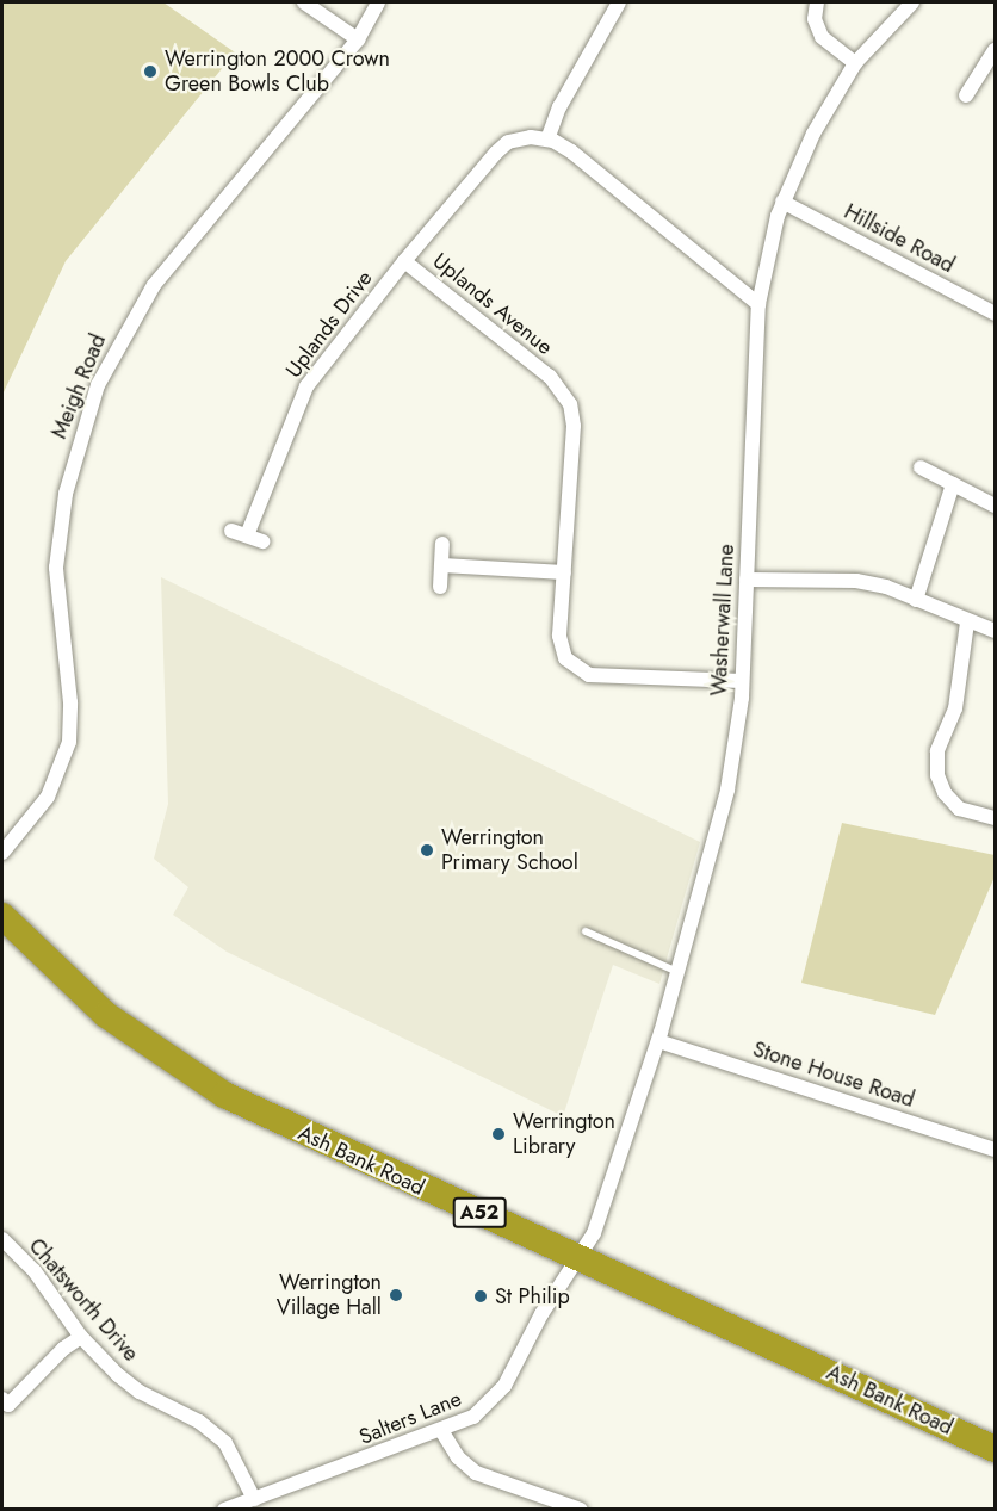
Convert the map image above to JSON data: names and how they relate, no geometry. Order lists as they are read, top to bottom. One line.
{"streets":{"highway":["Ash Bank Road","A52"],"street":["Hillside Road","Uplands Avenue","Uplands Drive","Meigh Road","Washerwall Lane","Stone House Road","Chatsworth Drive","Salters Lane"]},"crossings":[["Hillside Road","Washerwall Lane"],["Uplands Avenue","Uplands Drive"],["Uplands Avenue","Washerwall Lane"],["Washerwall Lane","Stone House Road"],["Washerwall Lane","Ash Bank Road"],["Washerwall Lane","Salters Lane"],["Ash Bank Road","Salters Lane"],["Chatsworth Drive","Salters Lane"]],"places":["Werrington 2000 Crown Green Bowls Club","Werrington Primary School","Werrington Library","Werrington Village Hall","St Philip"]}
